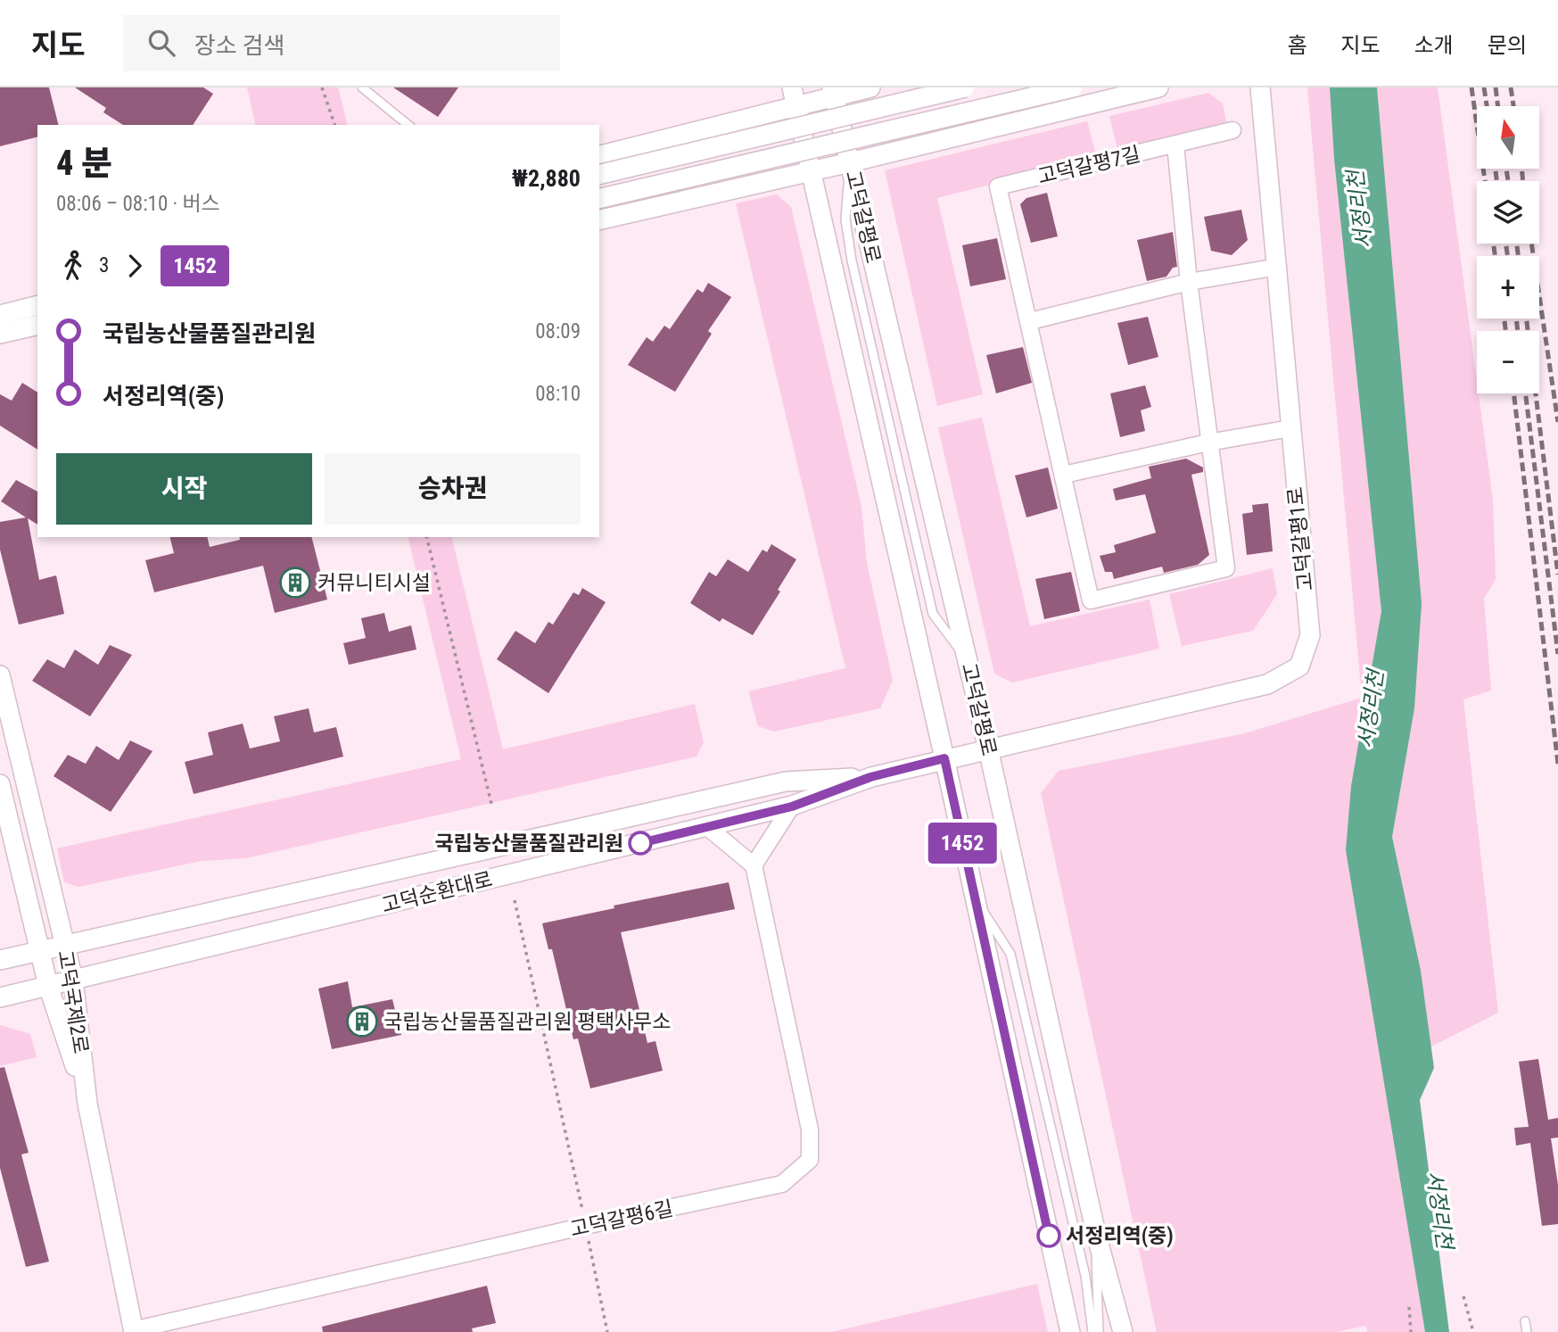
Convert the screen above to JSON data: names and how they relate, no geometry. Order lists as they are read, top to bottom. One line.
{"streets":{"street":["고덕갈평7길","고덕갈평로","고덕갈평1로","고덕순환대로","고덕국제2로","고덕갈평6길"]},"crossings":[["고덕갈평로","고덕갈평1로"],["고덕갈평로","고덕순환대로"],["고덕갈평1로","고덕순환대로"],["고덕순환대로","고덕국제2로"],["고덕국제2로","고덕갈평6길"]],"water":["서정리천"],"places":{"building":["커뮤니티시설","국립농산물품질관리원 평택사무소"],"other":["국립농산물품질관리원","서정리역(중)"]},"lines":["bus line 1452"],"north":"top","page":{"header":"지도","search":"장소 검색","nav":["홈","지도","소개","문의"],"on_map":"1452","map_buttons":["+","−"],"heading":["4 분","08:06 – 08:10 · 버스","₩2,880"],"legs":["3","1452"],"list":[{"name":"국립농산물품질관리원","value":"08:09"},{"name":"서정리역(중)","value":"08:10"}],"buttons":["시작","승차권"]}}
